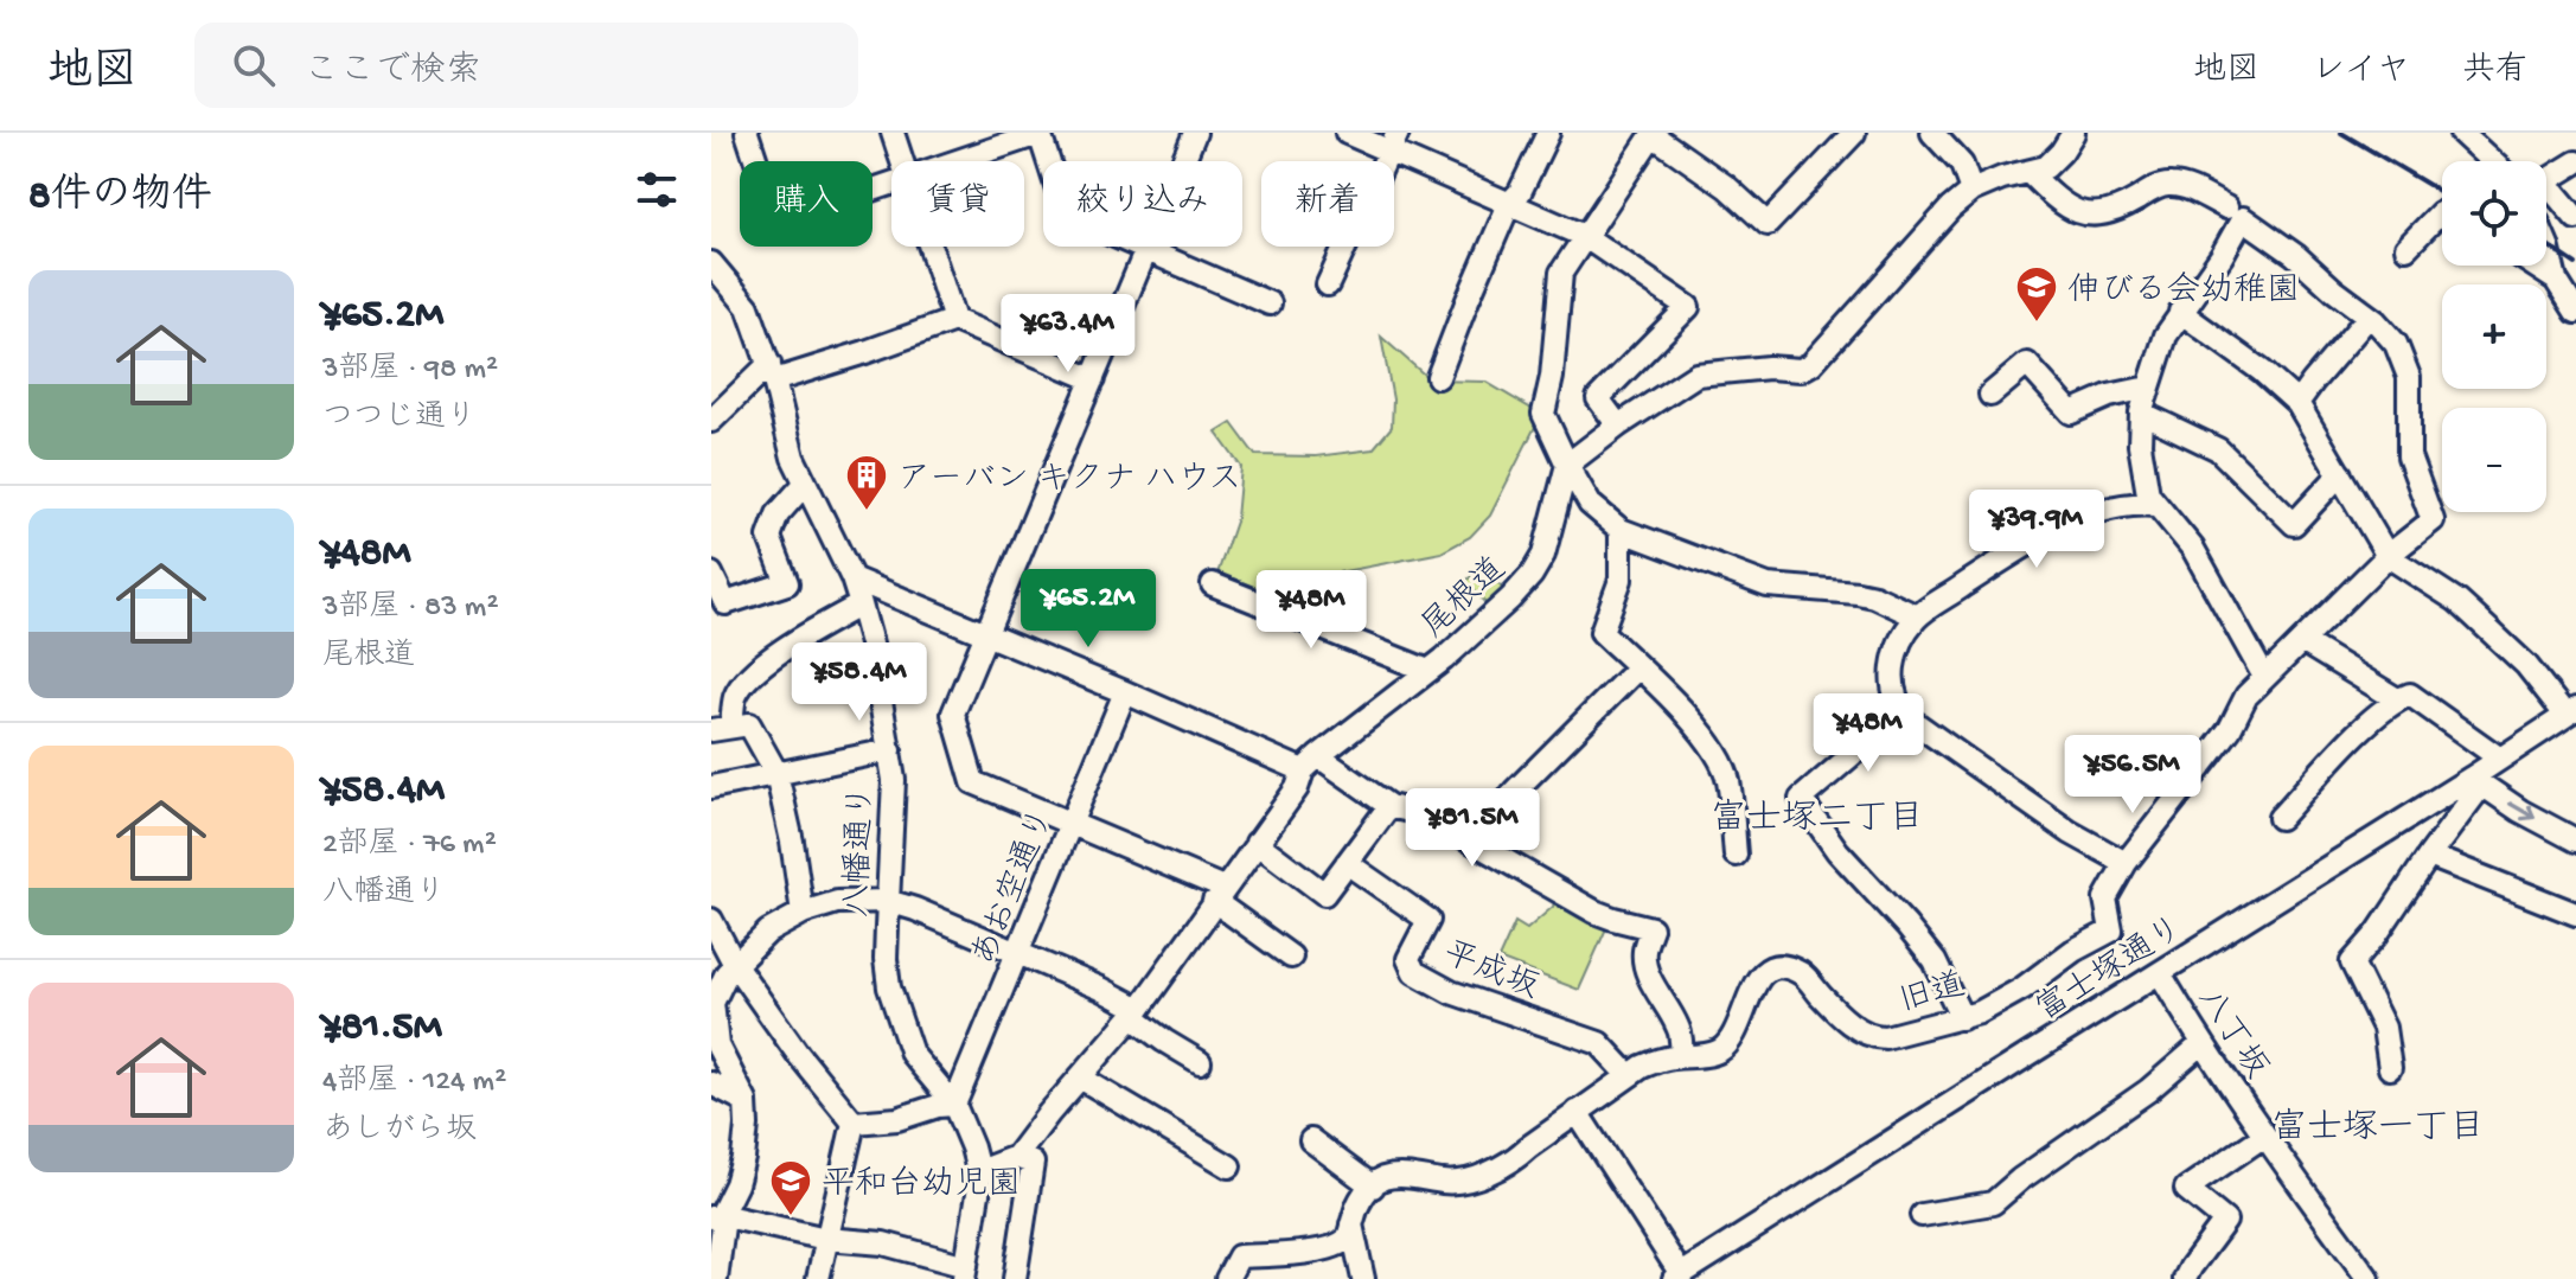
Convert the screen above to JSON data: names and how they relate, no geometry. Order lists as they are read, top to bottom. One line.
{"streets":{"street":["尾根道","八幡通り","あお空通り","富士塚通り","平成坂","旧道","八丁坂"]},"crossings":[["八幡通り","あお空通り"],["富士塚通り","八丁坂"],["平成坂","旧道"]],"districts":["富士塚二丁目","富士塚一丁目"],"places":{"school or university":["伸びる会幼稚園","平和台幼児園"],"building":["アーバン キクナ ハウス"]},"page":{"header":"地図","search":"ここで検索","nav":["地図","レイヤ","共有"],"heading":"8件の物件","map_buttons":["+","−"],"chip":["購入","賃貸","絞り込み","新着"],"list":[{"name":"¥65.2M","note":"3部屋 · 98 m² · つつじ通り"},{"name":"¥48M","note":"3部屋 · 83 m² · 尾根道"},{"name":"¥58.4M","note":"2部屋 · 76 m² · 八幡通り"},{"name":"¥81.5M","note":"4部屋 · 124 m² · あしがら坂"}],"price":["¥63.4M","¥39.9M","¥65.2M","¥48M","¥58.4M","¥48M","¥56.5M","¥81.5M"]}}
